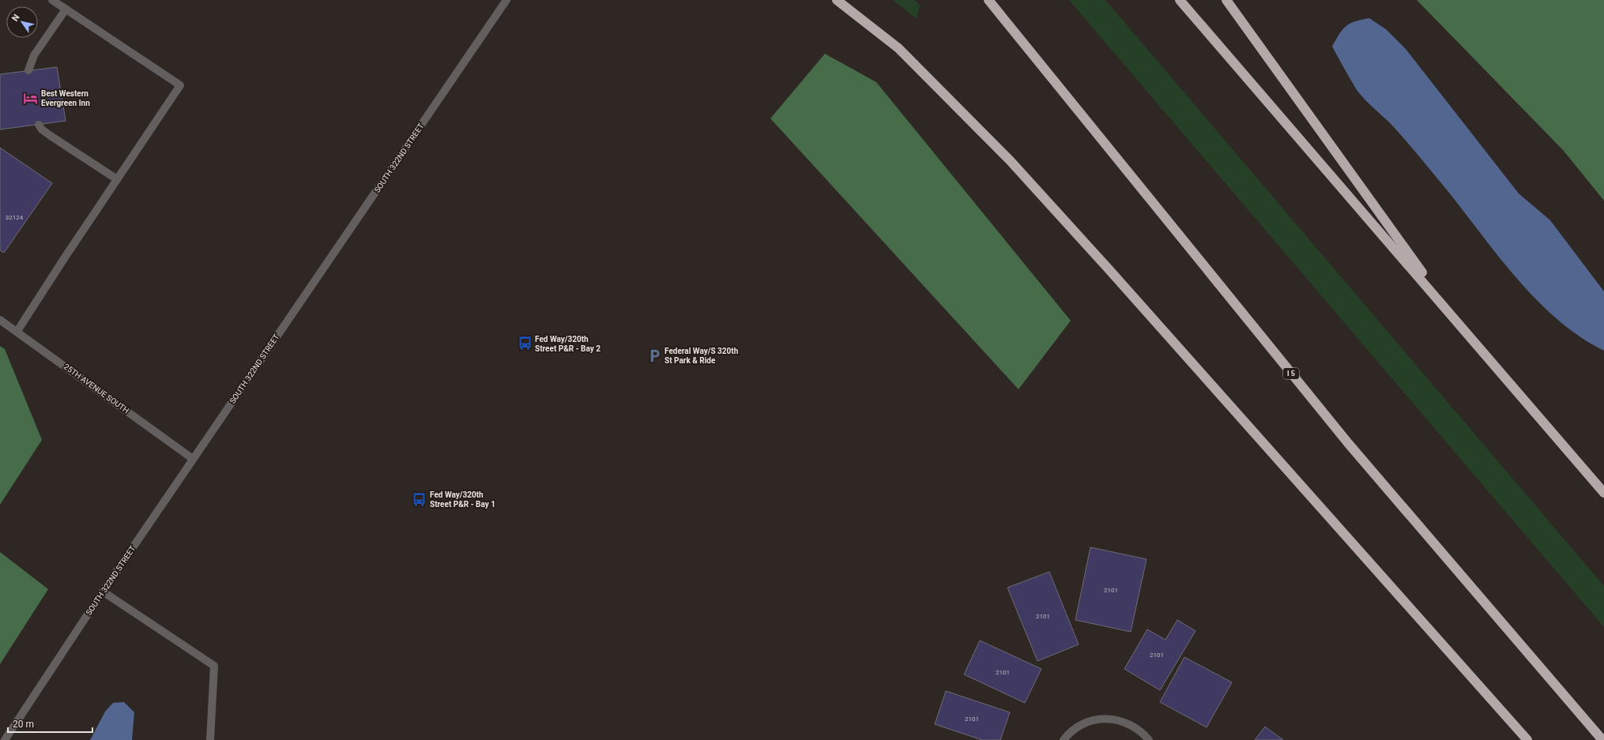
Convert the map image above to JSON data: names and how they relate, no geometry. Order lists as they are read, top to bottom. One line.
{"streets":{"highway":["I 5"],"street":["SOUTH 322ND STREET","25TH AVENUE SOUTH"]},"crossings":[["SOUTH 322ND STREET","25TH AVENUE SOUTH"]],"places":{"hotel":["Best Western Evergreen Inn"],"bus stop":["Fed Way/320th Street P&R - Bay 2","Fed Way/320th Street P&R - Bay 1"],"parking":["Federal Way/S 320th St Park & Ride"]},"house_numbers":["32124","2101","2101","2101","2101","2101"],"scale_bar":"20 m","north":"top left"}
